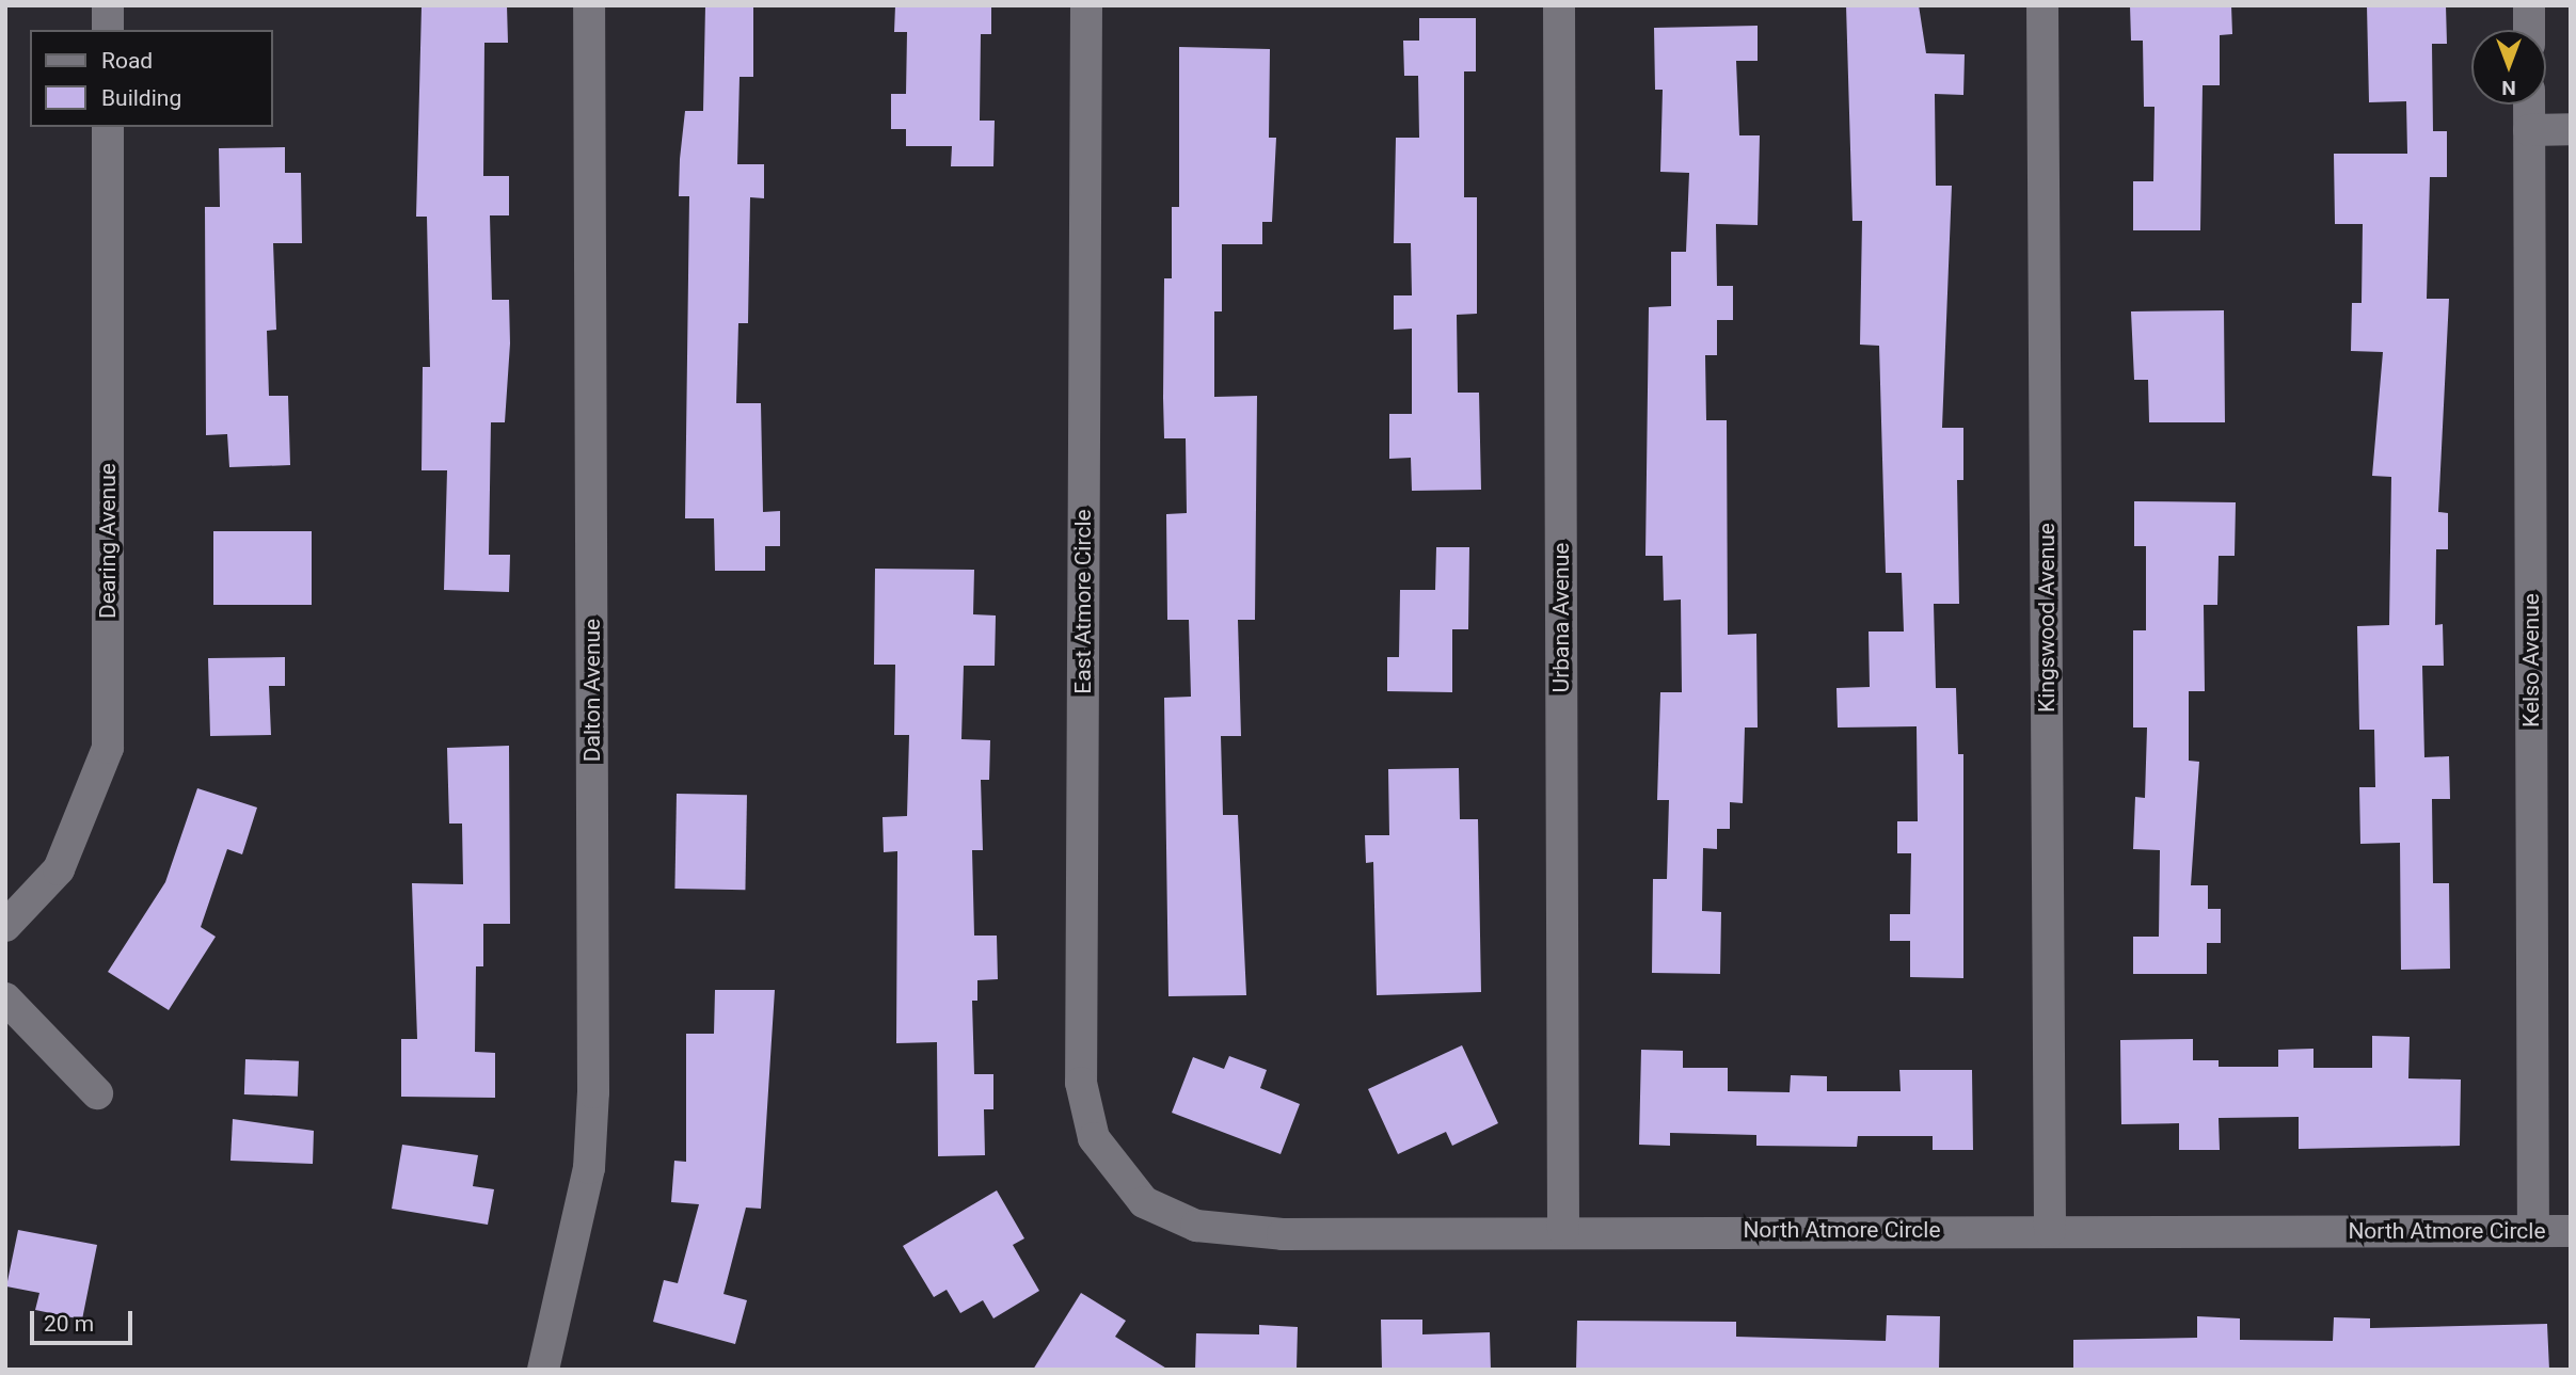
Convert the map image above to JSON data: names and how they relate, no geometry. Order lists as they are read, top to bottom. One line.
{"streets":{"street":["Dearing Avenue","East Atmore Circle","Urbana Avenue","Kingswood Avenue","Kelso Avenue","Dalton Avenue","North Atmore Circle"]},"crossings":[["East Atmore Circle","North Atmore Circle"],["Urbana Avenue","North Atmore Circle"],["Kingswood Avenue","North Atmore Circle"],["Kelso Avenue","North Atmore Circle"]],"legend":["Road","Building"],"scale_bar":"20 m","north":"bottom"}
